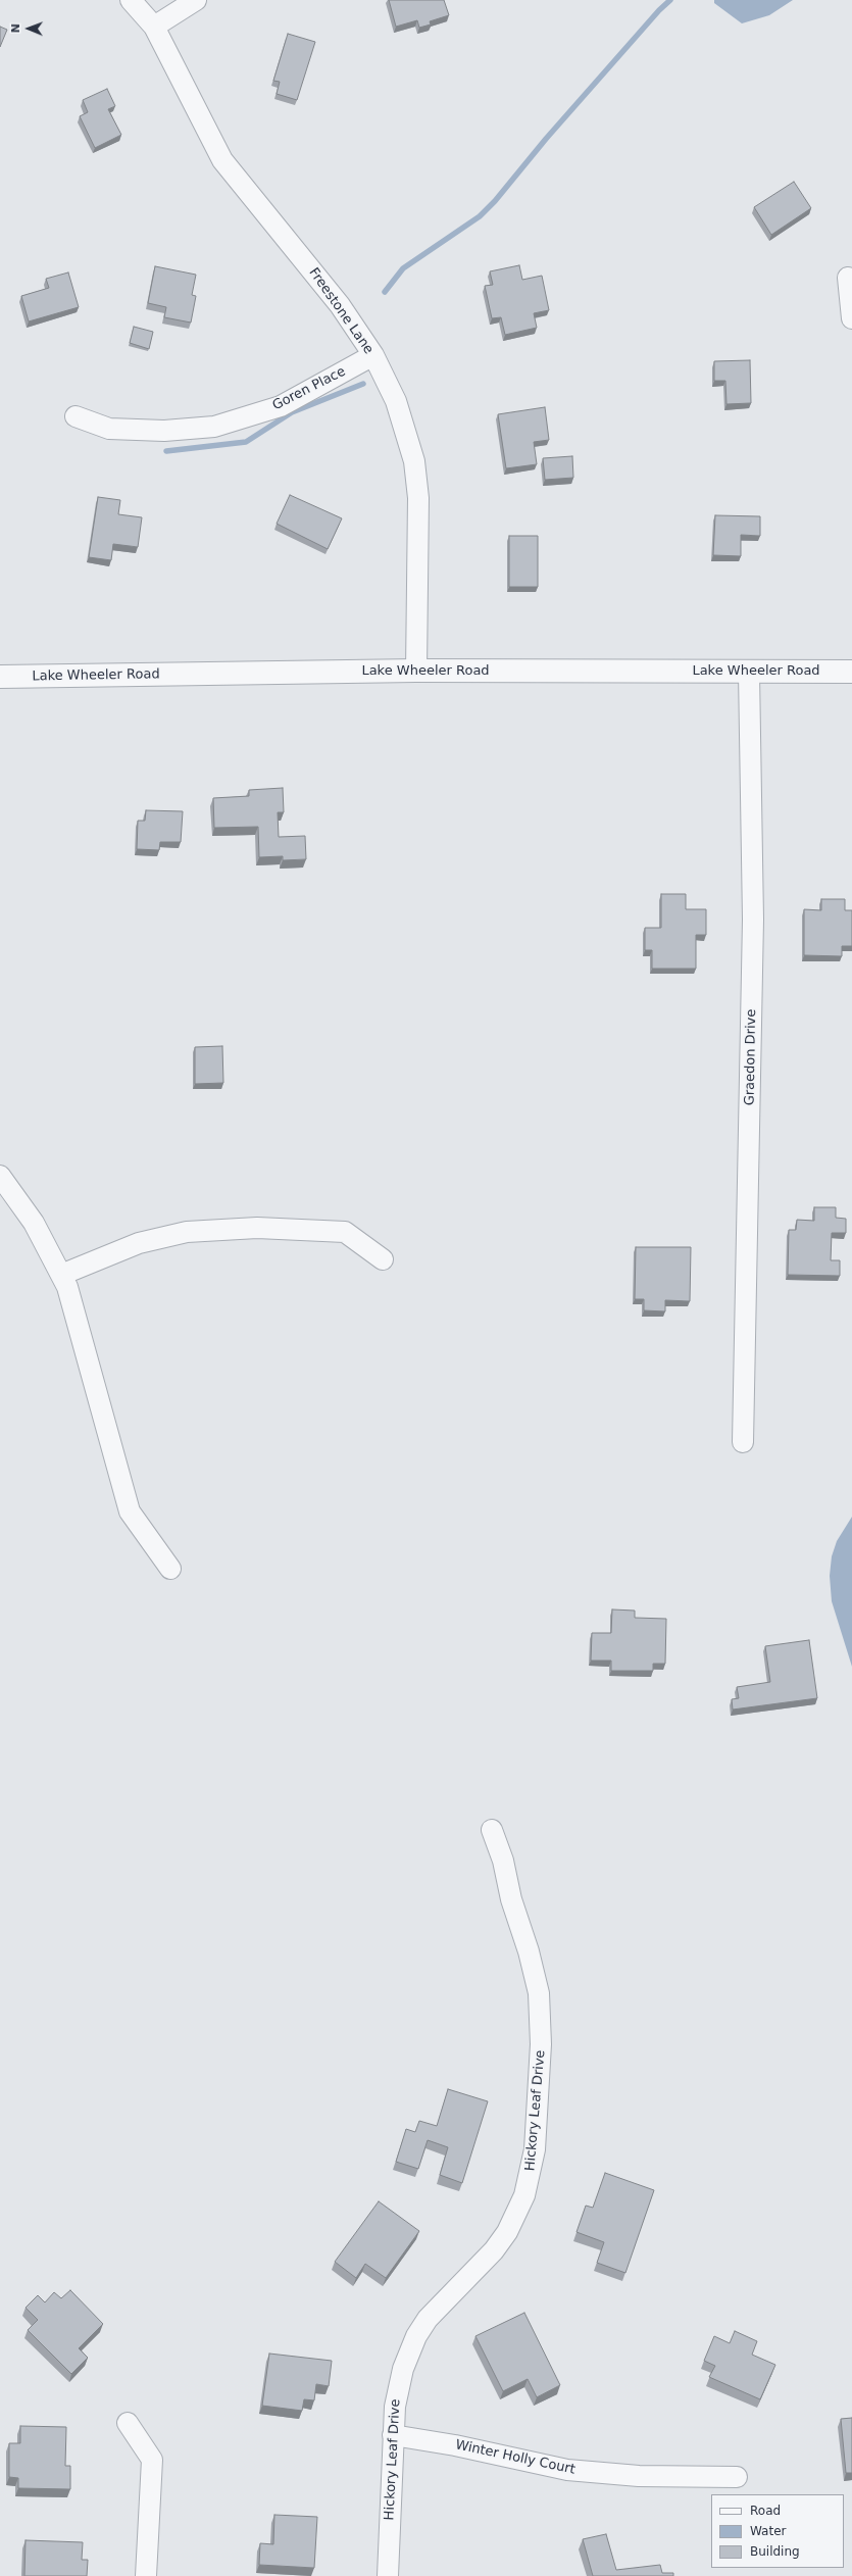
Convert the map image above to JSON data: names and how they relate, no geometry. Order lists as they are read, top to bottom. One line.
{"streets":{"street":["Freestone Lane","Goren Place","Lake Wheeler Road","Graedon Drive","Hickory Leaf Drive","Winter Holly Court"]},"crossings":[["Freestone Lane","Goren Place"],["Freestone Lane","Lake Wheeler Road"],["Lake Wheeler Road","Graedon Drive"],["Hickory Leaf Drive","Winter Holly Court"]],"legend":["Road","Water","Building"],"north":"left"}
